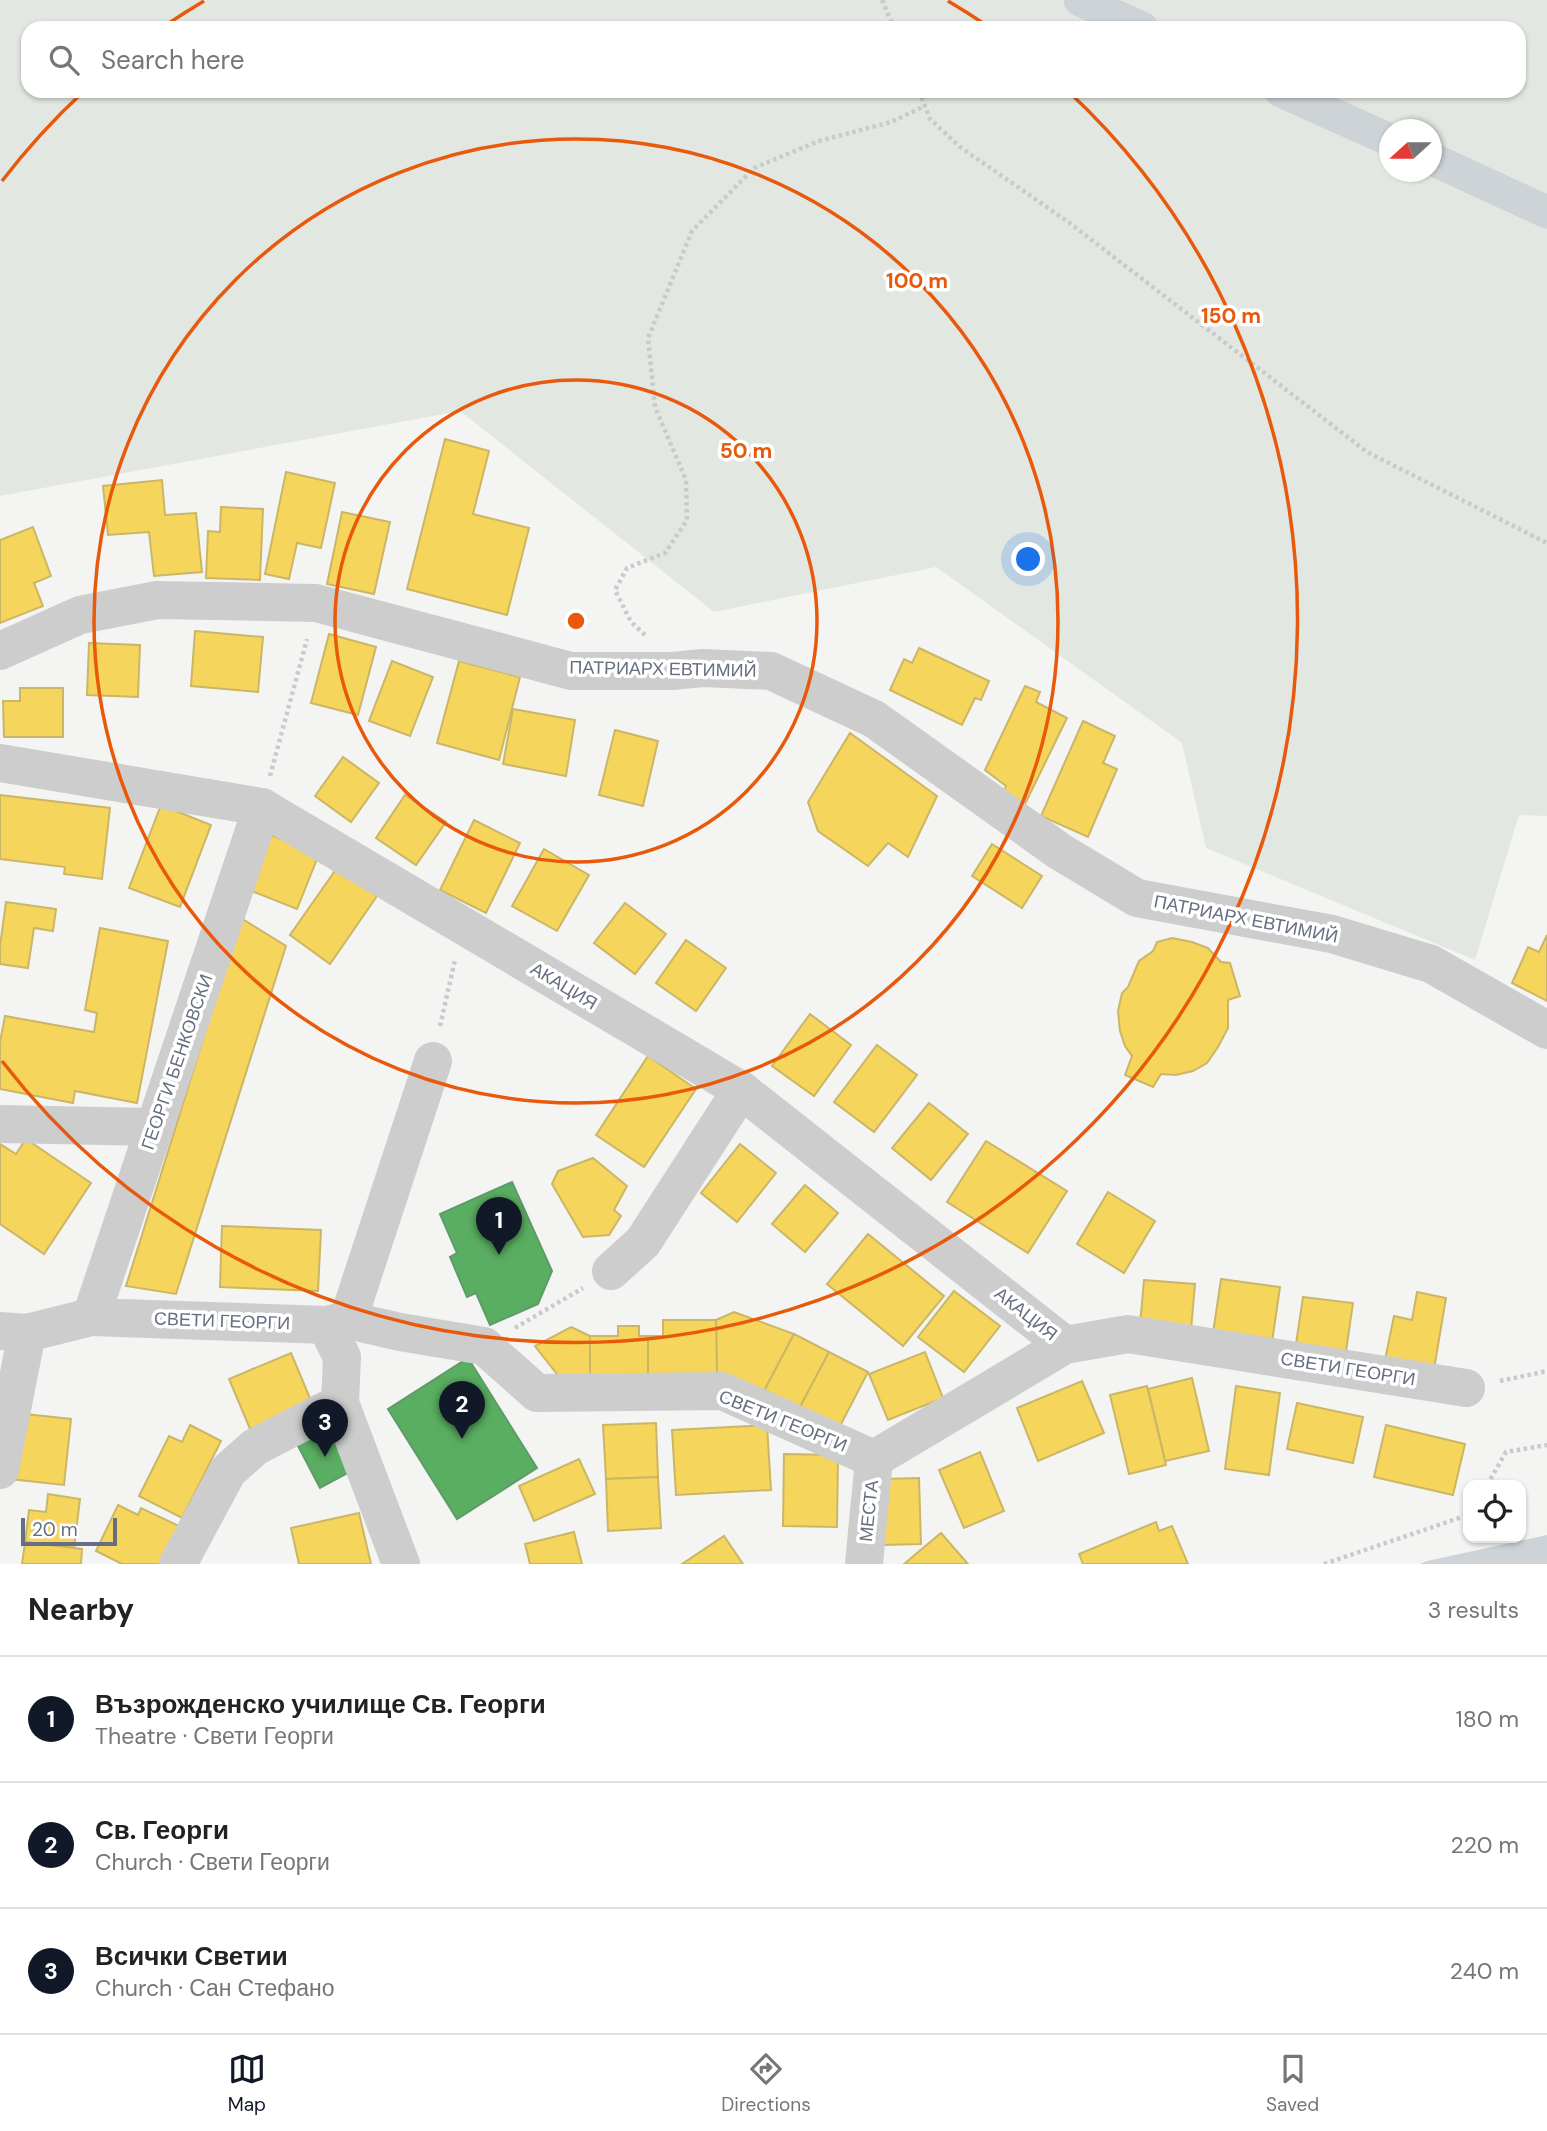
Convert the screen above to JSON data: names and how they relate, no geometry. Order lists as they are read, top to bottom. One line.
{"streets":{"street":["ПАТРИАРХ ЕВТИМИЙ","АКАЦИЯ","ГЕОРГИ БЕНКОВСКИ","СВЕТИ ГЕОРГИ","МЕСТА"]},"crossings":[["АКАЦИЯ","ГЕОРГИ БЕНКОВСКИ"],["АКАЦИЯ","СВЕТИ ГЕОРГИ"],["ГЕОРГИ БЕНКОВСКИ","СВЕТИ ГЕОРГИ"],["СВЕТИ ГЕОРГИ","МЕСТА"]],"scale_bar":"20 m","north":"left","page":{"search":"Search here","pins":["1","2","3"],"scale":"20 m","heading":["Nearby","3 results"],"list":[{"mark":"1","name":"Възрожденско училище Св. Георги","note":"Theatre · Свети Георги","value":"180 m"},{"mark":"2","name":"Св. Георги","note":"Church · Свети Георги","value":"220 m"},{"mark":"3","name":"Всички Светии","note":"Church · Сан Стефано","value":"240 m"}],"nav":["Map","Directions","Saved"]},"rings":["100 m","150 m","50 m"]}
